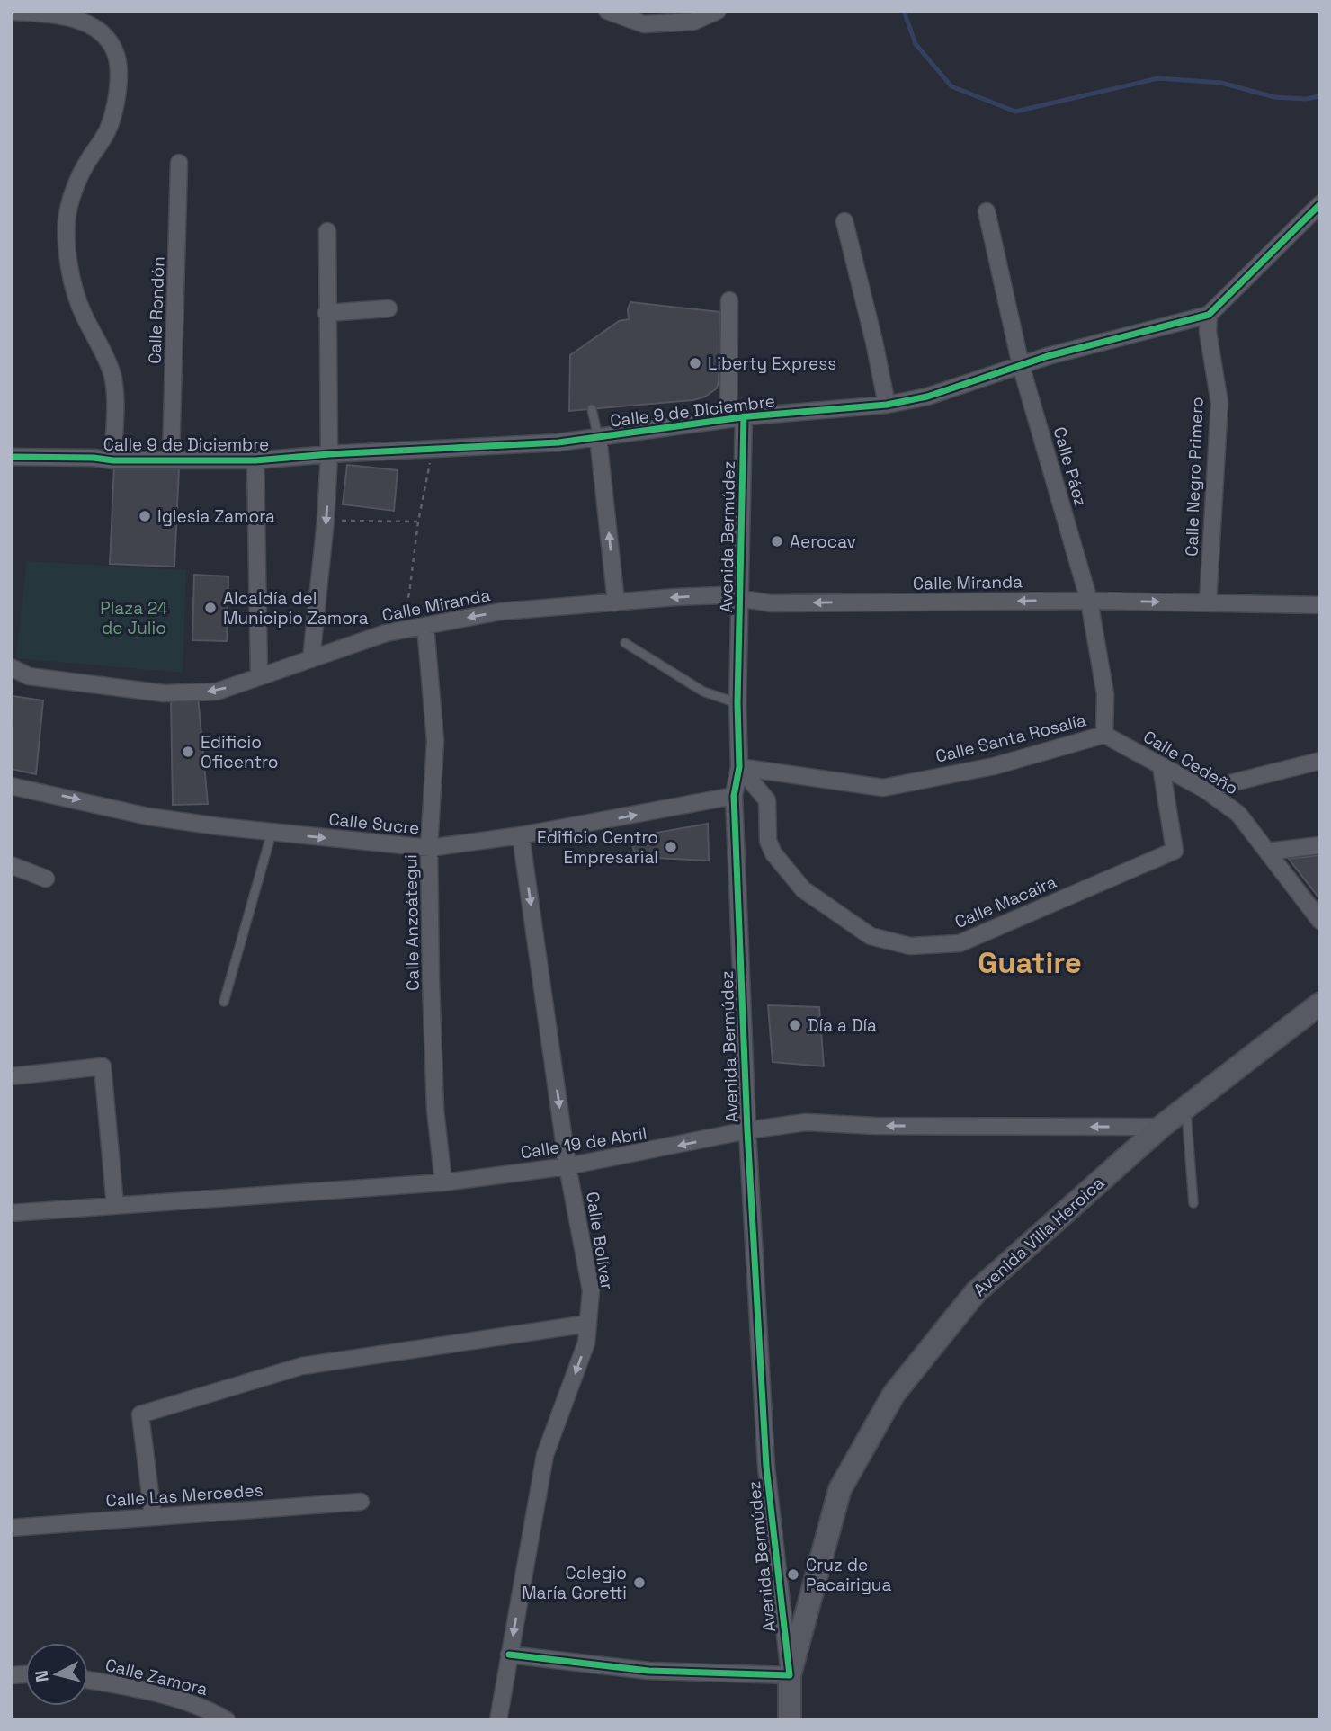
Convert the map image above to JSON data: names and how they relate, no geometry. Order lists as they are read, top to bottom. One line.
{"streets":{"main road":["Avenida Villa Heroica"],"street":["Calle Rondón","Calle 9 de Diciembre","Calle Páez","Calle Negro Primero","Avenida Bermúdez","Calle Miranda","Calle Santa Rosalía","Calle Cedeño","Calle Sucre","Calle Macaira","Calle Anzoátegui","Calle 19 de Abril","Calle Bolívar","Calle Las Mercedes","Calle Zamora"]},"crossings":[["Calle Rondón","Calle 9 de Diciembre"],["Calle 9 de Diciembre","Calle Páez"],["Calle 9 de Diciembre","Calle Negro Primero"],["Calle 9 de Diciembre","Avenida Bermúdez"],["Calle Páez","Calle Miranda"],["Calle Páez","Calle Santa Rosalía"],["Calle Páez","Calle Cedeño"],["Calle Negro Primero","Calle Miranda"],["Avenida Bermúdez","Calle Miranda"],["Avenida Bermúdez","Calle Santa Rosalía"],["Avenida Bermúdez","Calle Sucre"],["Avenida Bermúdez","Calle Macaira"],["Avenida Bermúdez","Calle 19 de Abril"],["Avenida Bermúdez","Avenida Villa Heroica"],["Calle Miranda","Calle Anzoátegui"],["Calle Santa Rosalía","Calle Cedeño"],["Calle Santa Rosalía","Calle Macaira"],["Calle Cedeño","Calle Macaira"],["Calle Sucre","Calle Anzoátegui"],["Calle Sucre","Calle Bolívar"],["Calle Anzoátegui","Calle 19 de Abril"],["Calle 19 de Abril","Avenida Villa Heroica"],["Calle 19 de Abril","Calle Bolívar"]],"one_way":["Calle Sucre","Calle 19 de Abril","Calle Bolívar"],"districts":["Guatire"],"parks":["Plaza 24 de Julio"],"places":["Liberty Express","Iglesia Zamora","Aerocav","Alcaldía del Municipio Zamora","Edificio Oficentro","Edificio Centro Empresarial","Día a Día","Cruz de Pacairigua","Colegio María Goretti"],"north":"left"}
